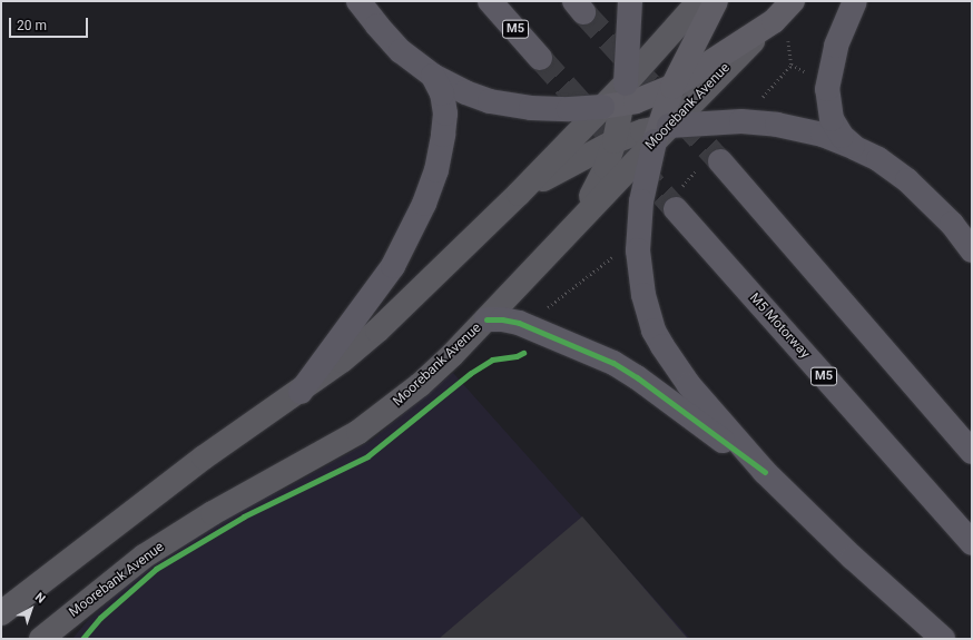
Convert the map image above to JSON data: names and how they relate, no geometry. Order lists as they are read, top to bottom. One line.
{"streets":{"highway":["M5","M5 Motorway"],"main road":["Moorebank Avenue"]},"scale_bar":"20 m","north":"top right"}
